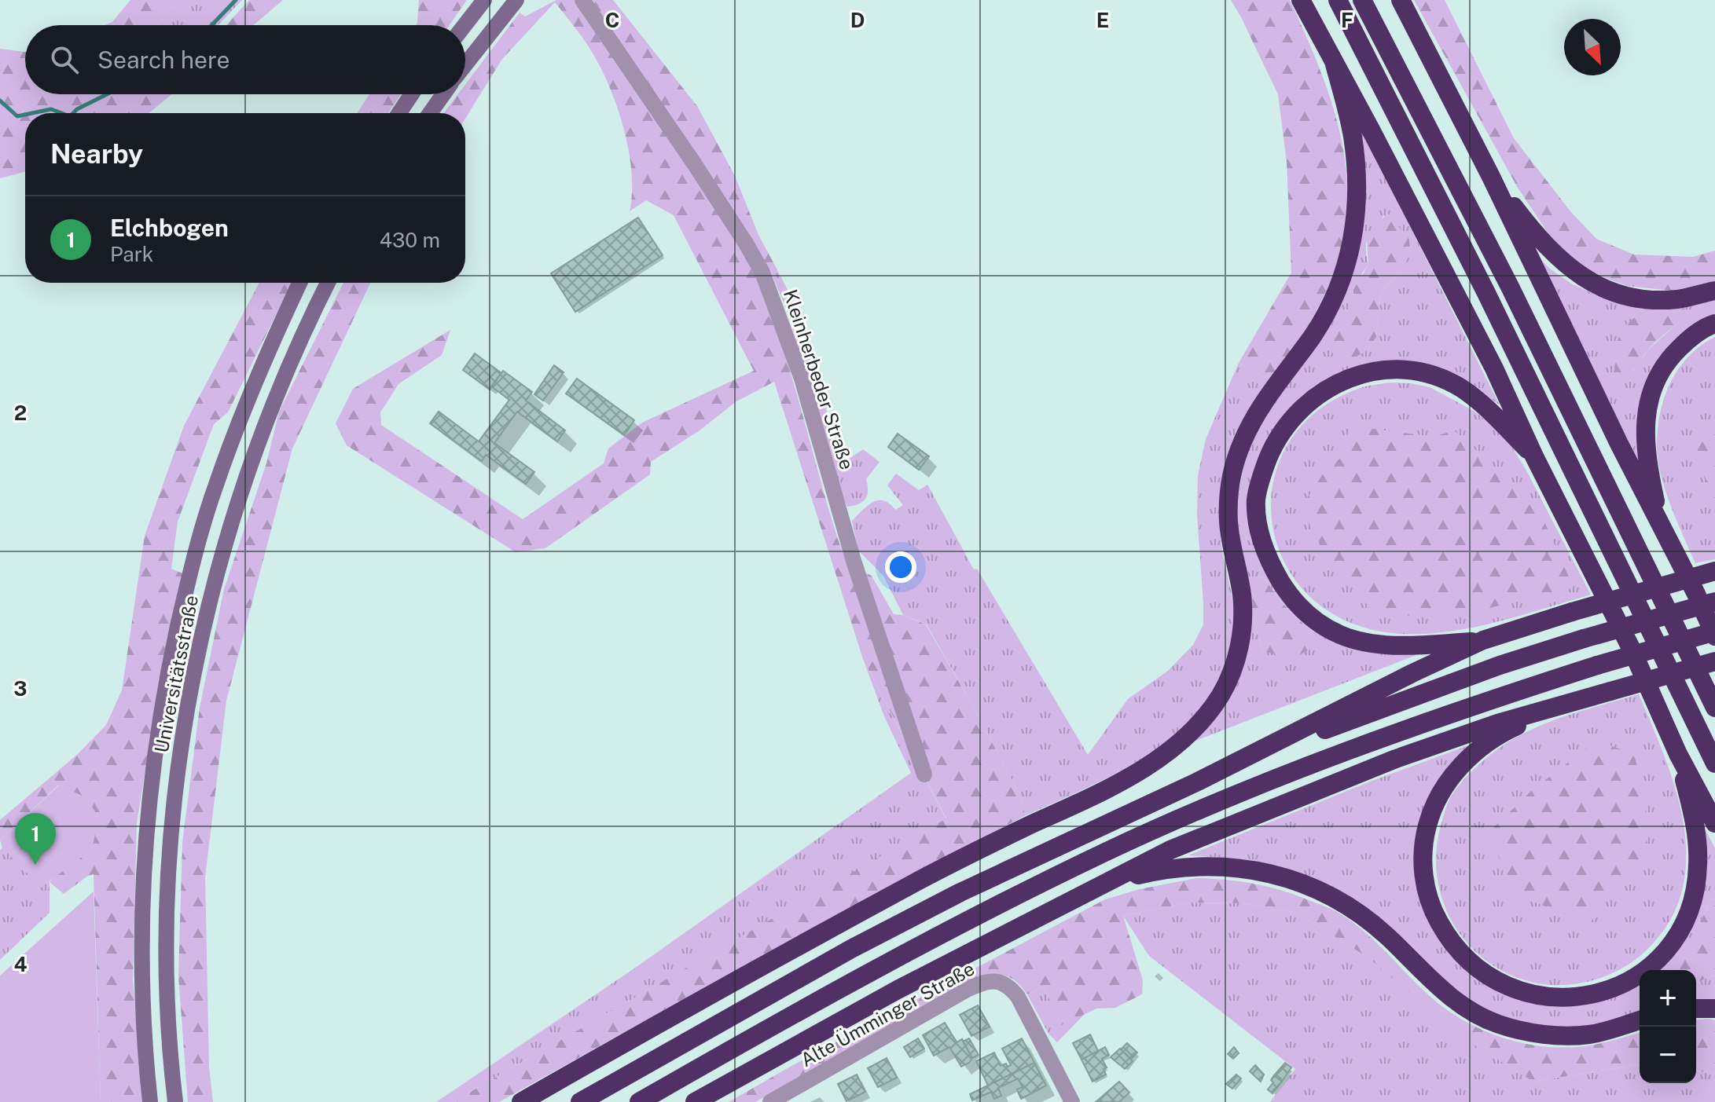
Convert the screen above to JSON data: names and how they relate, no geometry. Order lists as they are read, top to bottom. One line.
{"streets":{"main road":["Universitätsstraße"],"street":["Kleinherbeder Straße","Alte Ümminger Straße"]},"north":"bottom right","page":{"search":"Search here","heading":"Nearby","list":[{"mark":"1","name":"Elchbogen","note":"Park","value":"430 m"}],"pins":"1","map_buttons":["+","−"]},"grid":{"columns":["C","D","E","F"],"rows":["2","3","4"]}}
